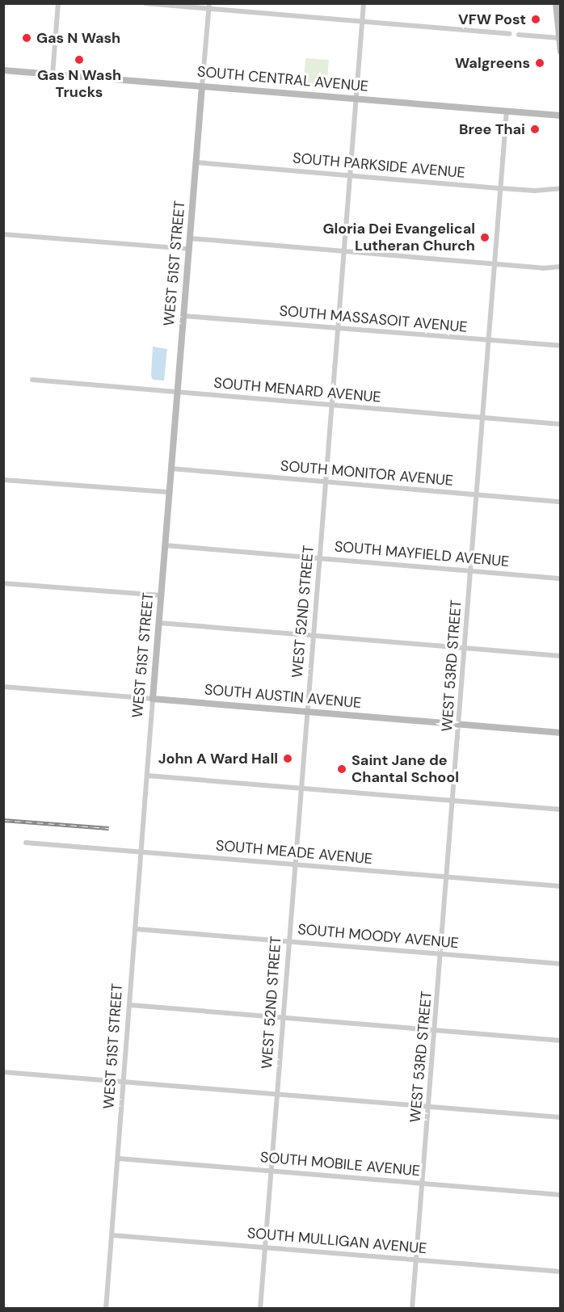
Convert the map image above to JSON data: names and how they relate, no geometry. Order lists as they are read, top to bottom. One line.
{"streets":{"street":["SOUTH CENTRAL AVENUE","SOUTH PARKSIDE AVENUE","WEST 51ST STREET","SOUTH MASSASOIT AVENUE","SOUTH MENARD AVENUE","SOUTH MONITOR AVENUE","SOUTH MAYFIELD AVENUE","WEST 52ND STREET","WEST 53RD STREET","SOUTH AUSTIN AVENUE","SOUTH MEADE AVENUE","SOUTH MOODY AVENUE","SOUTH MOBILE AVENUE","SOUTH MULLIGAN AVENUE"]},"crossings":[["SOUTH CENTRAL AVENUE","WEST 51ST STREET"],["SOUTH CENTRAL AVENUE","WEST 52ND STREET"],["SOUTH CENTRAL AVENUE","WEST 53RD STREET"],["SOUTH PARKSIDE AVENUE","WEST 51ST STREET"],["SOUTH PARKSIDE AVENUE","WEST 52ND STREET"],["SOUTH PARKSIDE AVENUE","WEST 53RD STREET"],["WEST 51ST STREET","SOUTH MASSASOIT AVENUE"],["WEST 51ST STREET","SOUTH MENARD AVENUE"],["WEST 51ST STREET","SOUTH MONITOR AVENUE"],["WEST 51ST STREET","SOUTH MAYFIELD AVENUE"],["WEST 51ST STREET","SOUTH AUSTIN AVENUE"],["WEST 51ST STREET","SOUTH MEADE AVENUE"],["WEST 51ST STREET","SOUTH MOODY AVENUE"],["WEST 51ST STREET","SOUTH MOBILE AVENUE"],["WEST 51ST STREET","SOUTH MULLIGAN AVENUE"],["SOUTH MASSASOIT AVENUE","WEST 52ND STREET"],["SOUTH MASSASOIT AVENUE","WEST 53RD STREET"],["SOUTH MENARD AVENUE","WEST 52ND STREET"],["SOUTH MENARD AVENUE","WEST 53RD STREET"],["SOUTH MONITOR AVENUE","WEST 52ND STREET"],["SOUTH MONITOR AVENUE","WEST 53RD STREET"],["SOUTH MAYFIELD AVENUE","WEST 52ND STREET"],["SOUTH MAYFIELD AVENUE","WEST 53RD STREET"],["WEST 52ND STREET","SOUTH AUSTIN AVENUE"],["WEST 52ND STREET","SOUTH MEADE AVENUE"],["WEST 52ND STREET","SOUTH MOODY AVENUE"],["WEST 52ND STREET","SOUTH MOBILE AVENUE"],["WEST 52ND STREET","SOUTH MULLIGAN AVENUE"],["WEST 53RD STREET","SOUTH AUSTIN AVENUE"],["WEST 53RD STREET","SOUTH MEADE AVENUE"],["WEST 53RD STREET","SOUTH MOODY AVENUE"],["WEST 53RD STREET","SOUTH MOBILE AVENUE"],["WEST 53RD STREET","SOUTH MULLIGAN AVENUE"]],"places":["VFW Post","Gas N Wash","Gas N Wash Trucks","Walgreens","Bree Thai","Gloria Dei Evangelical Lutheran Church","John A Ward Hall","Saint Jane de Chantal School"]}
